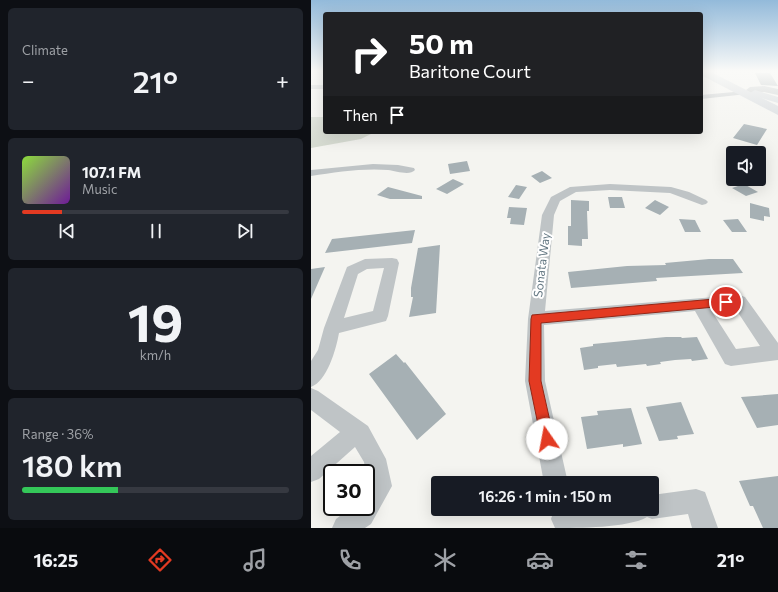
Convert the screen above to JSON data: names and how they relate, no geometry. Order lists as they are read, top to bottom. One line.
{"streets":{"street":["Sonata Way"]},"page":{"tile":["Climate",["19","km/h"],["Range · 36%","180 km"]],"turn":["50 m","Baritone Court"],"heat":["−","21°","+"],"then":"Then","song":["107.1 FM","Music"],"limit":"30","trip":"16:26 · 1 min · 150 m","tabs":["16:25","21°"]}}
